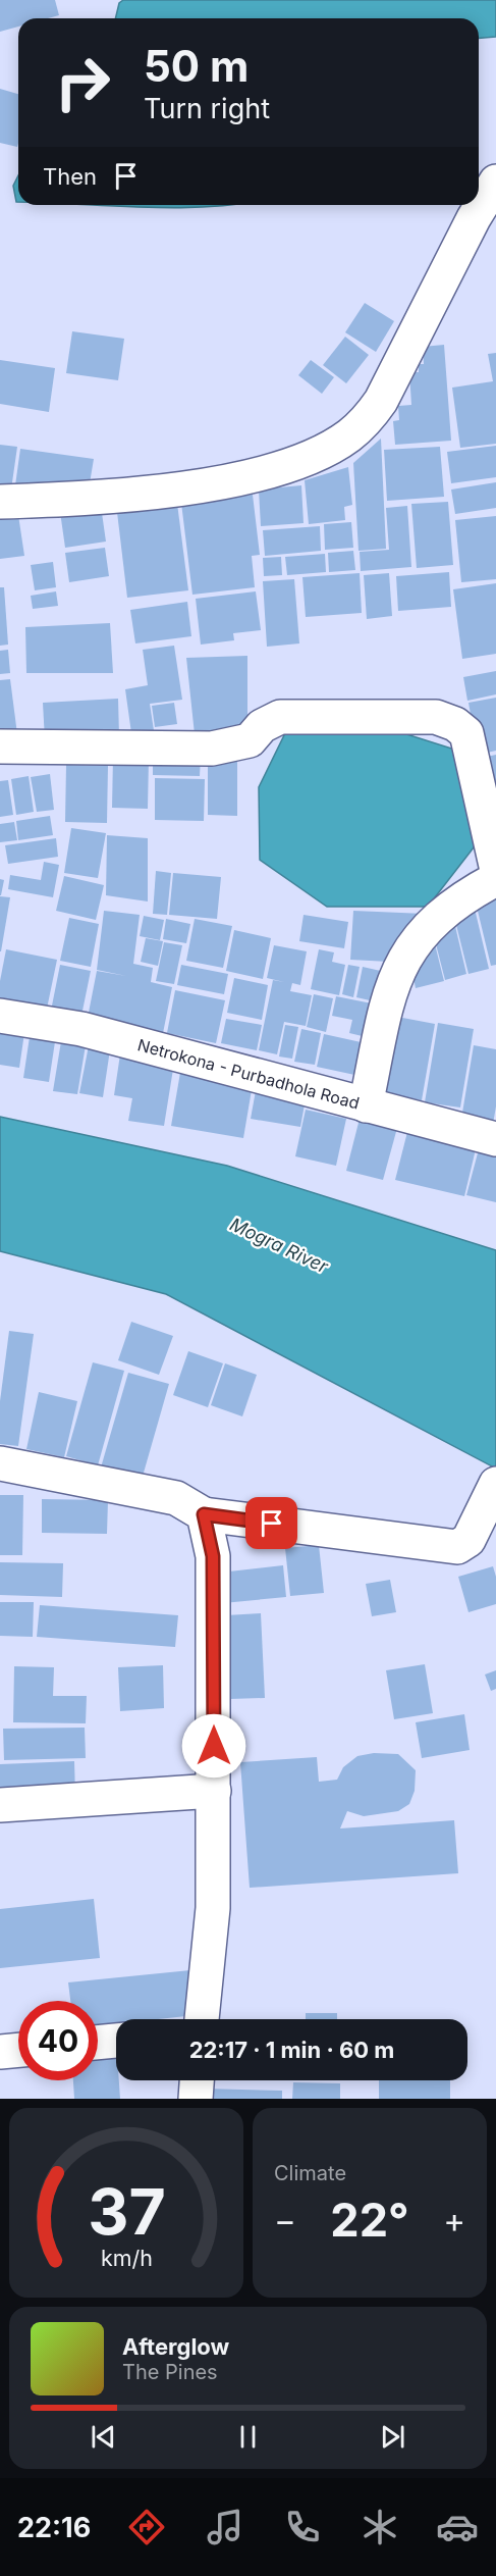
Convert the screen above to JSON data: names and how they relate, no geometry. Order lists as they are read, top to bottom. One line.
{"streets":{"street":["Netrokona - Purbadhola Road"]},"water":["Mogra River"],"page":{"turn":["50 m","Turn right"],"then":"Then","limit":"40","trip":"22:17 · 1 min · 60 m","tile":"Climate","heat":["−","22°","+"],"song":["Afterglow","The Pines"],"tabs":"22:16","gauge":["37","km/h"]}}
